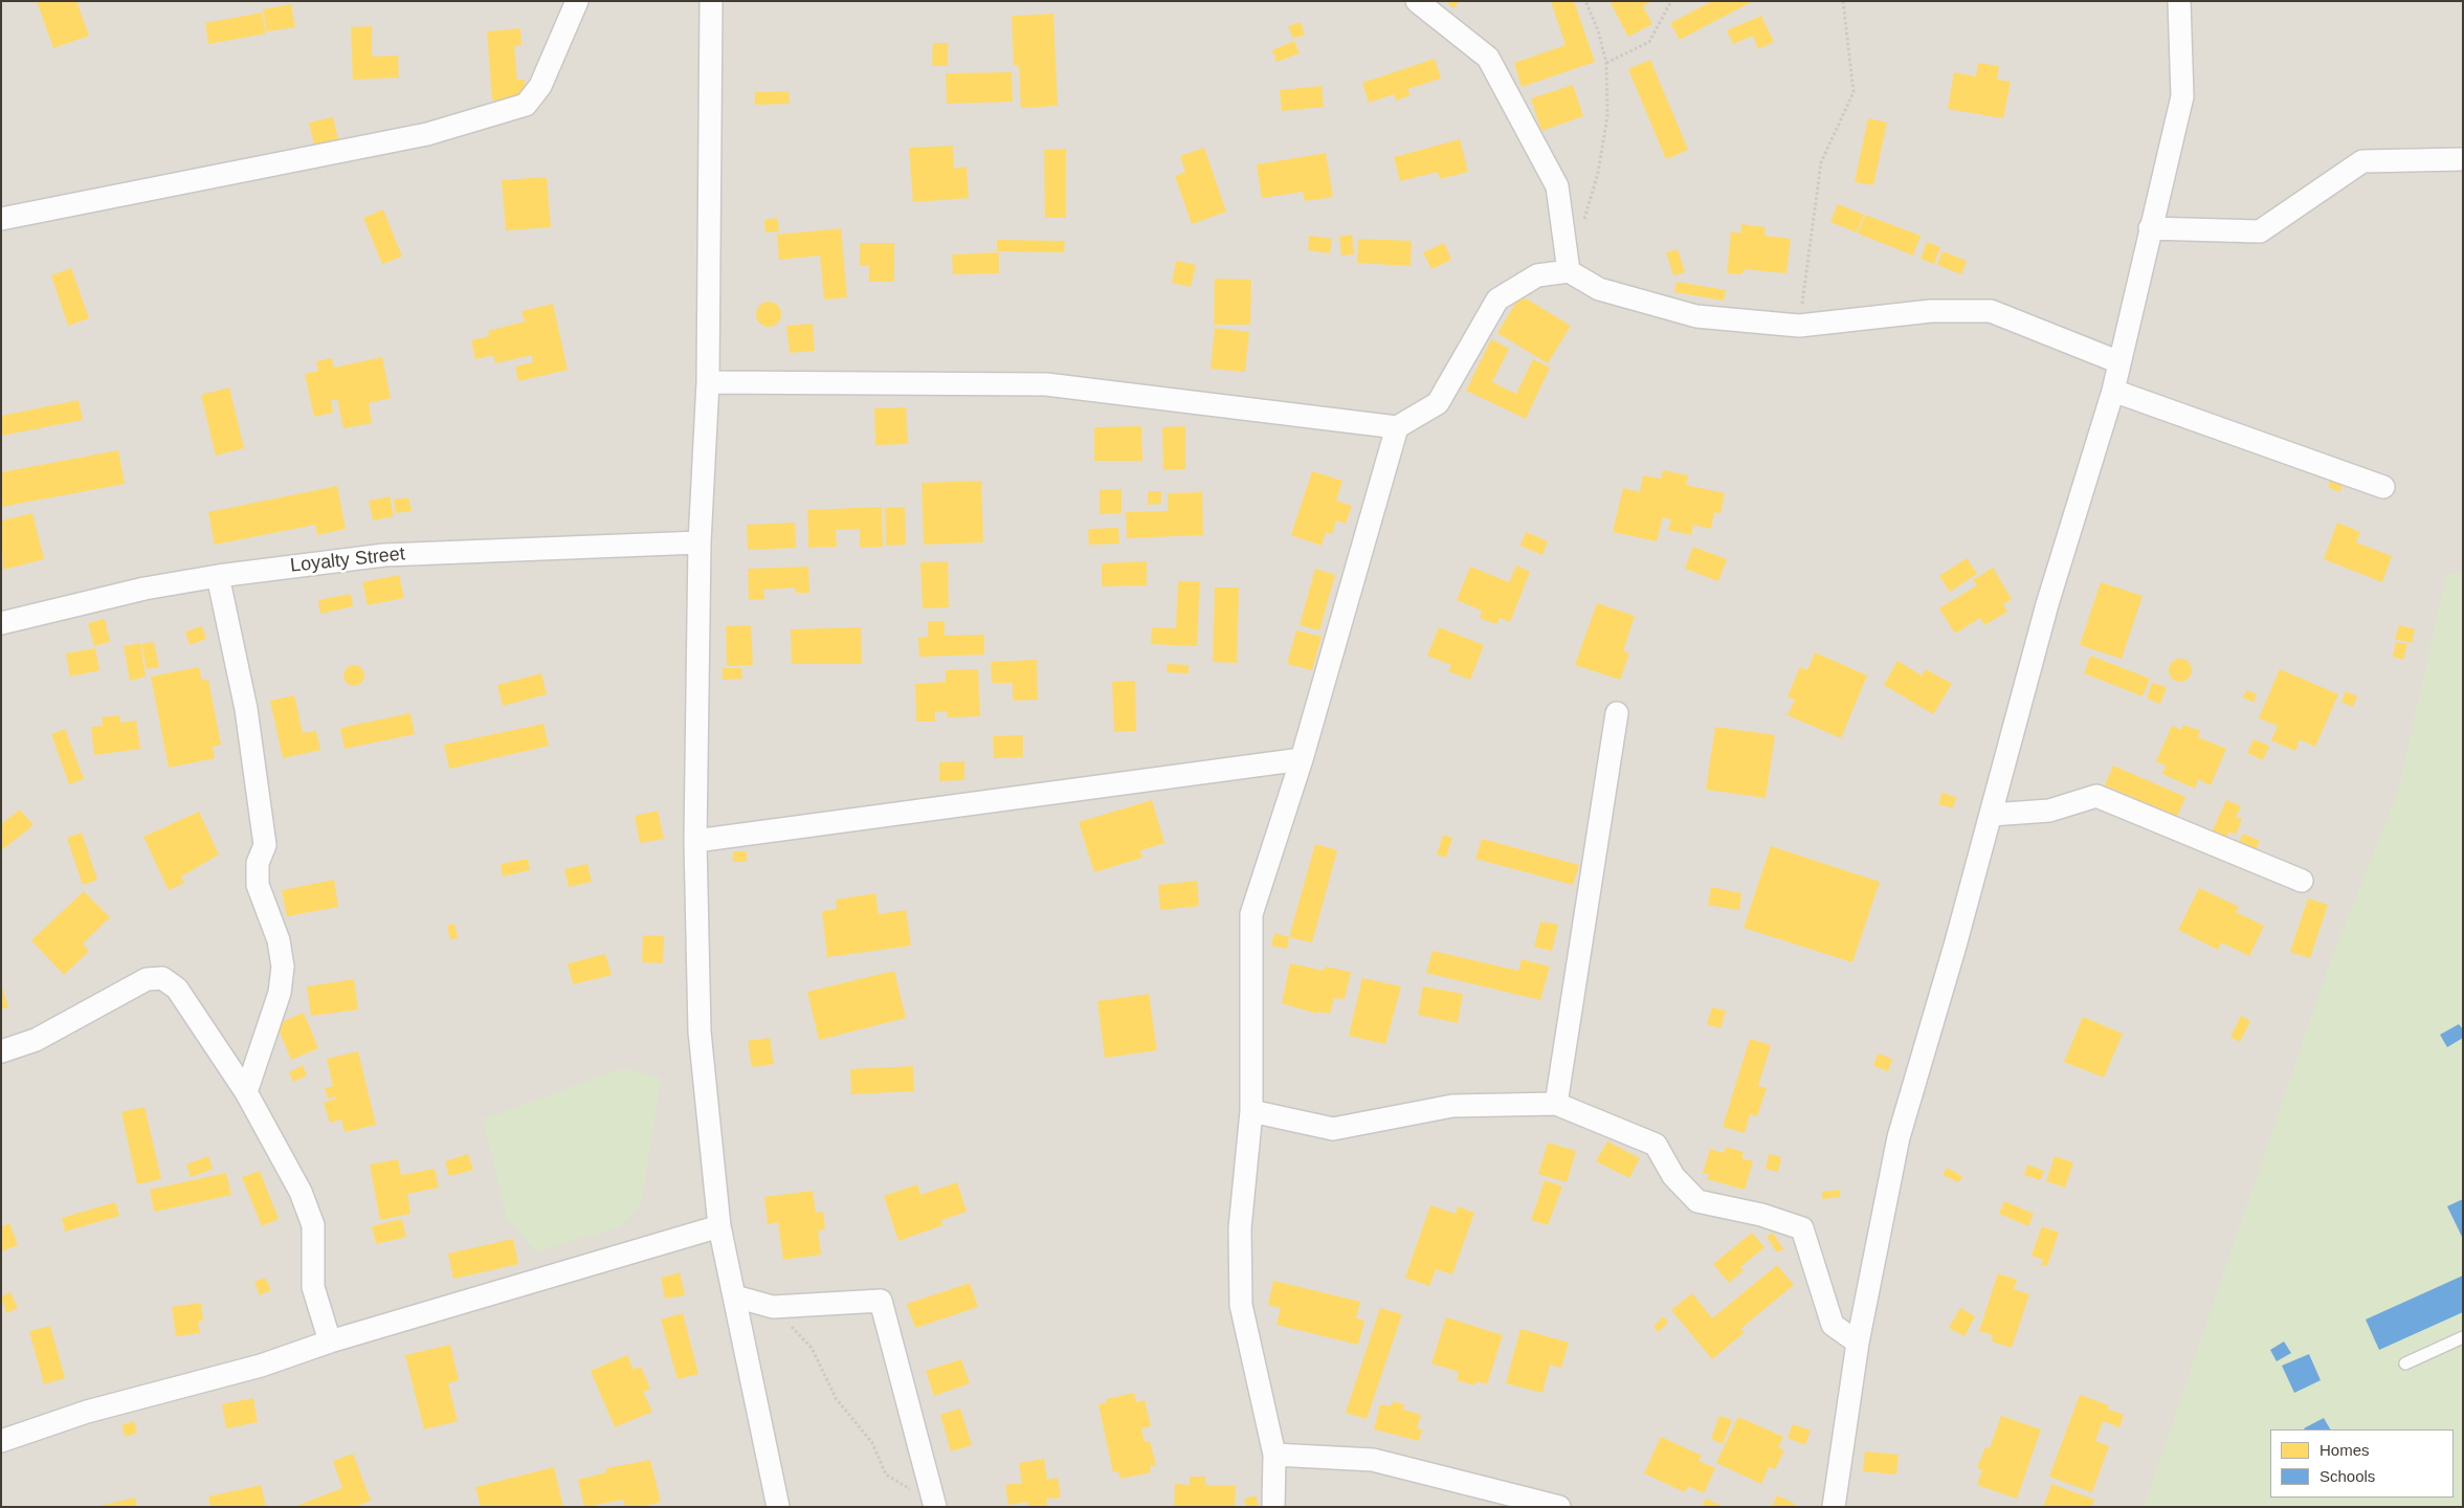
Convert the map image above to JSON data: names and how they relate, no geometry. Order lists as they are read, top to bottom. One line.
{"streets":{"street":["Loyalty Street"]},"legend":["Homes","Schools"]}
